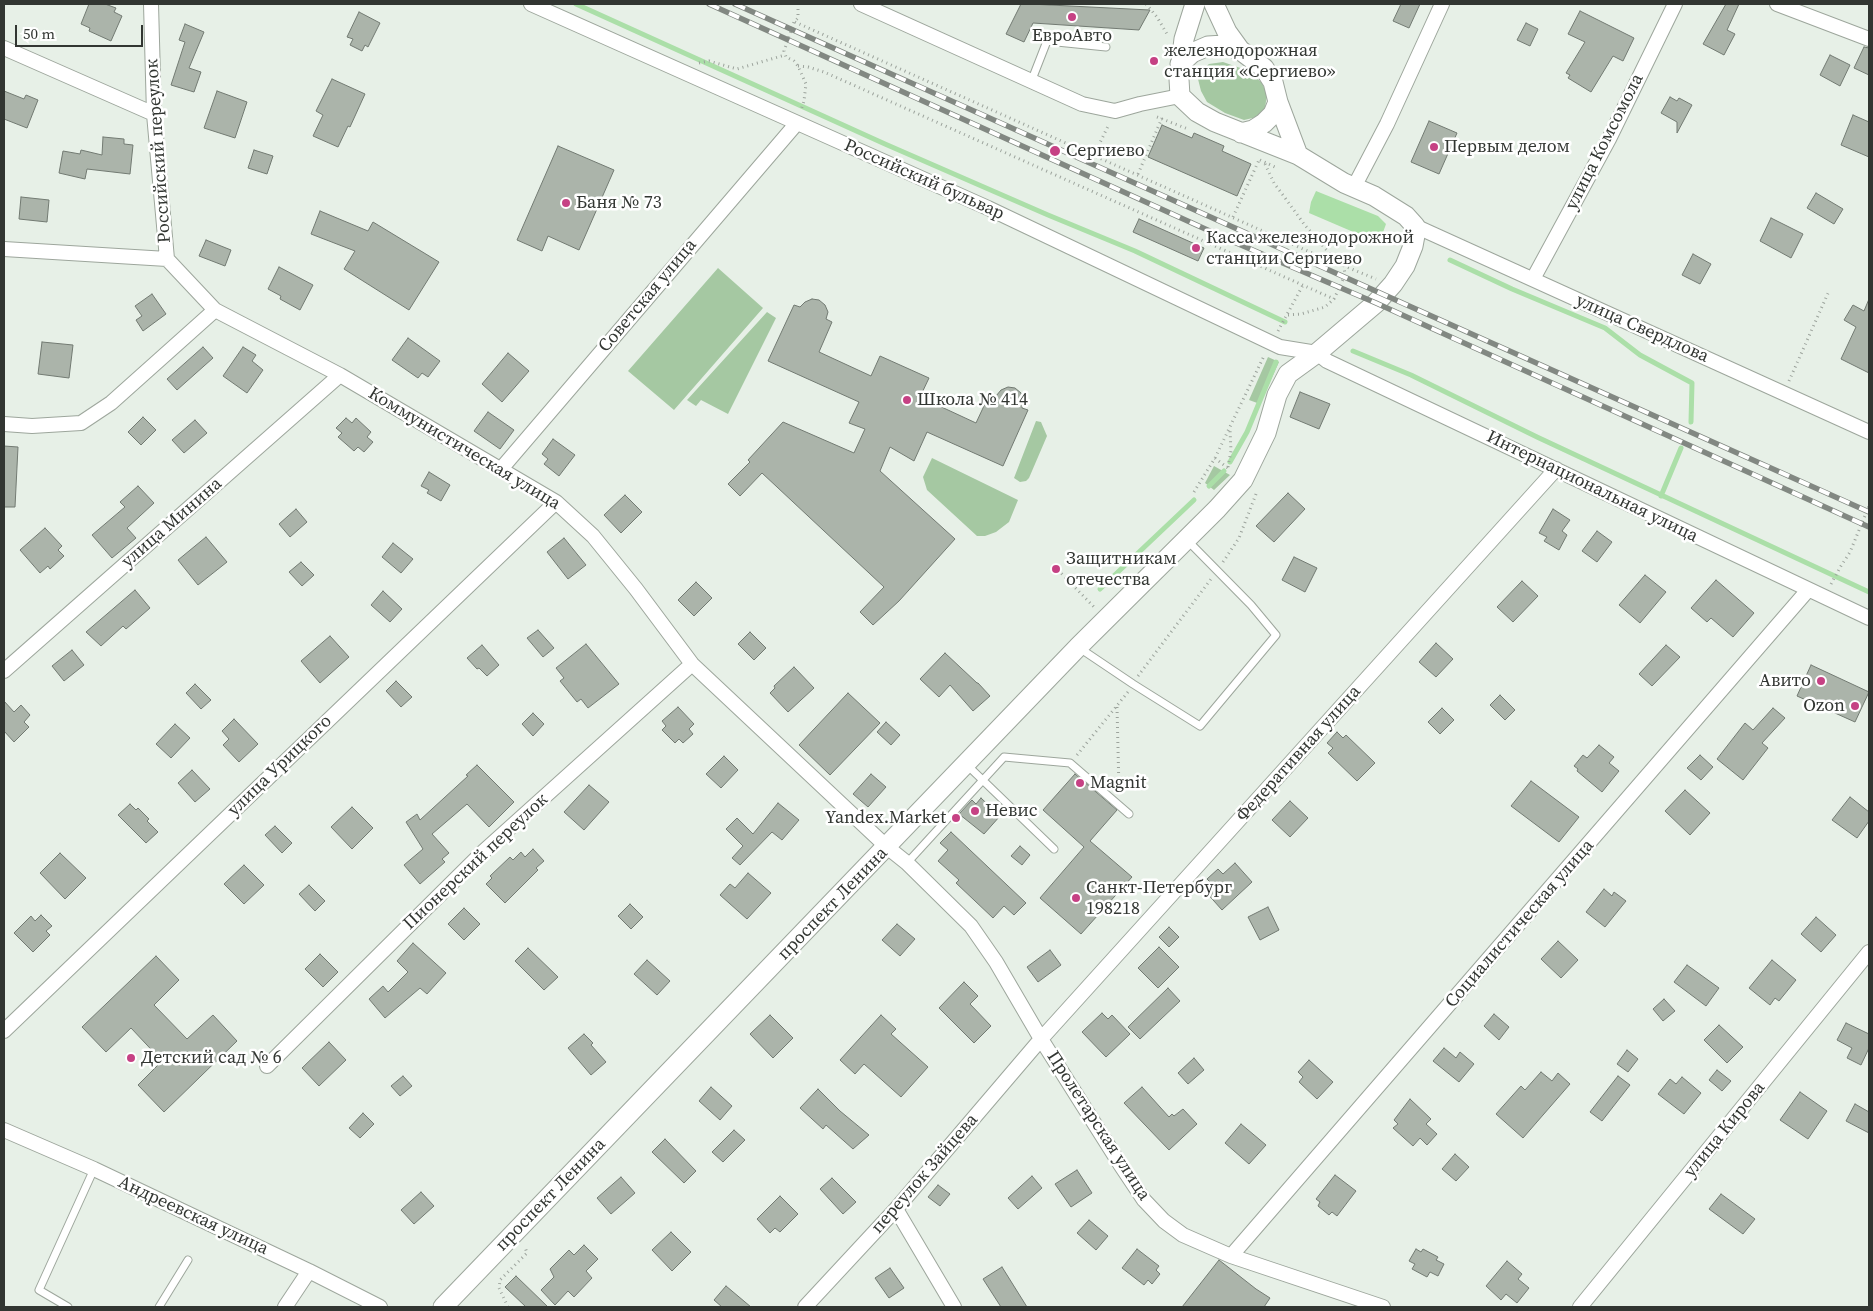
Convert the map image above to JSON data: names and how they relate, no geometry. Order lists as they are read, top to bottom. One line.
{"streets":{"street":["улица Комсомола","Российский переулок","Российский бульвар","Советская улица","улица Свердлова","Коммунистическая улица","Интернациональная улица","улица Минина","Федеративная улица","улица Урицкого","Пионерский переулок","проспект Ленина","Социалистическая улица","Пролетарская улица","улица Кирова","переулок Зайцева","Андреевская улица"]},"crossings":[["улица Комсомола","улица Свердлова"],["Российский переулок","Коммунистическая улица"],["Российский бульвар","Советская улица"],["Российский бульвар","Интернациональная улица"],["Российский бульвар","проспект Ленина"],["Советская улица","Коммунистическая улица"],["улица Свердлова","проспект Ленина"],["Коммунистическая улица","улица Минина"],["Коммунистическая улица","улица Урицкого"],["Коммунистическая улица","Пионерский переулок"],["Коммунистическая улица","проспект Ленина"],["Коммунистическая улица","Пролетарская улица"],["Интернациональная улица","Федеративная улица"],["Интернациональная улица","проспект Ленина"],["Интернациональная улица","Социалистическая улица"],["Федеративная улица","Пролетарская улица"],["Федеративная улица","переулок Зайцева"],["проспект Ленина","Пролетарская улица"],["Социалистическая улица","Пролетарская улица"],["Пролетарская улица","переулок Зайцева"]],"places":["ЕвроАвто","железнодорожная станция «Сергиево»","Первым делом","Сергиево","Баня № 73","Касса железнодорожной станции Сергиево","Школа № 414","Защитникам отечества","Авито","Ozon","Magnit","Невис","Yandex.Market","Санкт-Петербург 198218","Детский сад № 6"],"scale_bar":"50 m"}
